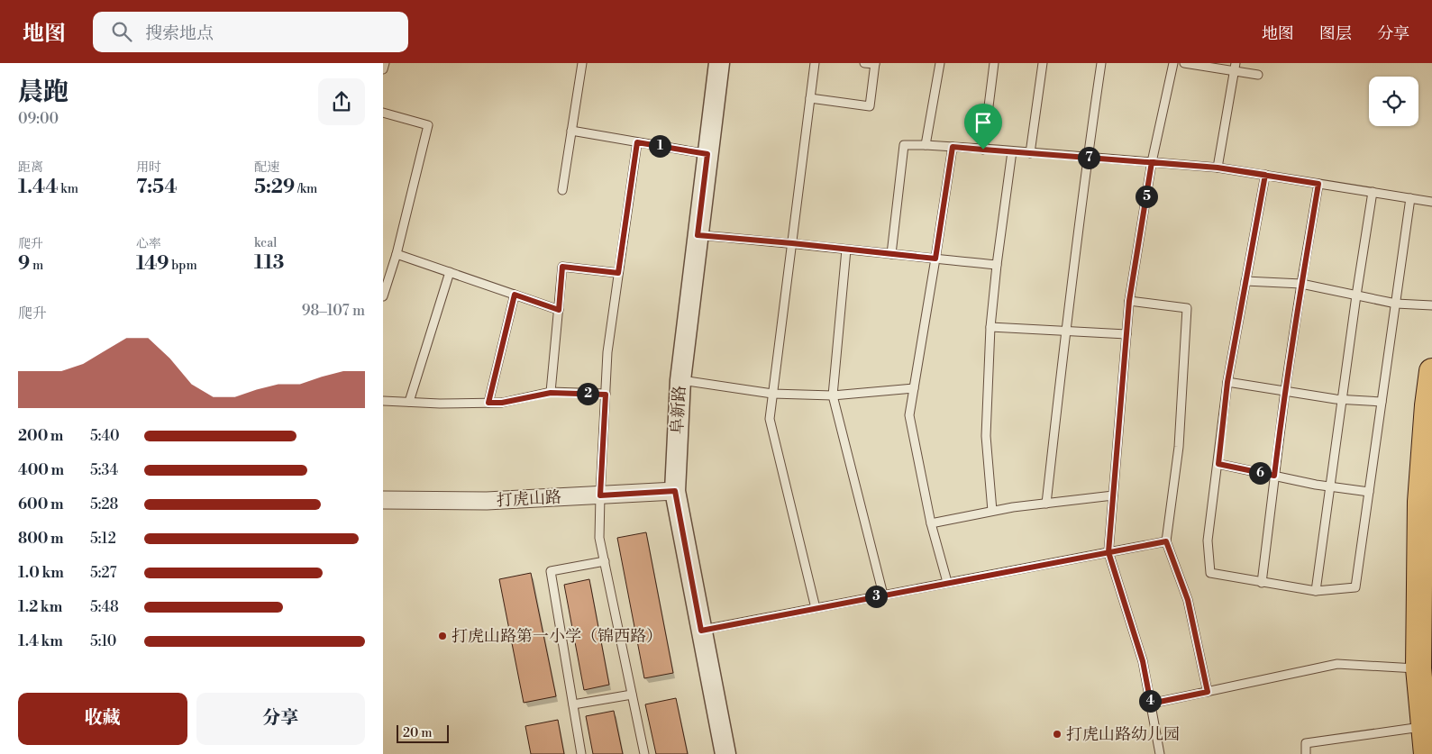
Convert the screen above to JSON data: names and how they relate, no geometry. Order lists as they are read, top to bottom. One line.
{"streets":{"street":["阜新路","打虎山路"]},"crossings":[["阜新路","打虎山路"]],"places":["打虎山路第一小学（锦西路）","打虎山路幼儿园"],"scale_bar":"20 m","page":{"header":"地图","search":"搜索地点","nav":["地图","图层","分享"],"heading":["晨跑","09:00"],"pins":["1","7","5","2","6","3","4"],"stats":[["距离","1.44 km"],["用时","7:54"],["配速","5:29 /km"],["爬升","9 m"],["心率","149 bpm"],["kcal","113"]],"chart":["爬升","98–107 m"],"list":[{"name":"200 m","note":"5:40"},{"name":"400 m","note":"5:34"},{"name":"600 m","note":"5:28"},{"name":"800 m","note":"5:12"},{"name":"1.0 km","note":"5:27"},{"name":"1.2 km","note":"5:48"},{"name":"1.4 km","note":"5:10"}],"buttons":["收藏","分享"],"scale":"20 m"}}
